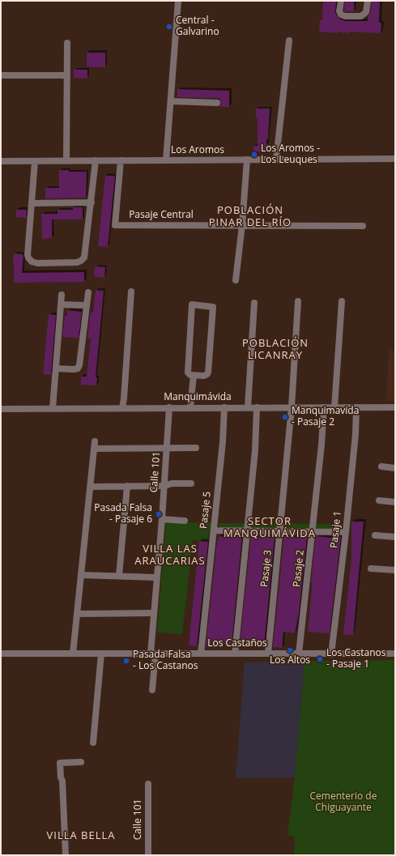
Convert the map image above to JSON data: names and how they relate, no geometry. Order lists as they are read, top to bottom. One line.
{"streets":{"street":["Los Aromos","Pasaje Central","Manquimávida","Calle 101","Pasaje 5","Pasaje 1","Pasaje 3","Pasaje 2","Los Castaños"]},"crossings":[["Los Aromos","Pasaje Central"],["Manquimávida","Calle 101"],["Manquimávida","Pasaje 5"],["Manquimávida","Pasaje 1"],["Manquimávida","Pasaje 3"],["Manquimávida","Pasaje 2"],["Calle 101","Los Castaños"],["Pasaje 5","Los Castaños"],["Pasaje 1","Los Castaños"],["Pasaje 3","Los Castaños"],["Pasaje 2","Los Castaños"]],"districts":["POBLACIÓN PINAR DEL RÍO","POBLACIÓN LICANRAY","SECTOR MANQUIMÁVIDA","VILLA LAS ARAUCARIAS","VILLA BELLA"],"parks":["Cementerio de Chiguayante"],"places":["Central - Galvarino","Los Aromos - Los Leuques","Manquimavida - Pasaje 2","Pasada Falsa - Pasaje 6","Los Altos","Los Castanos - Pasaje 1","Pasada Falsa - Los Castanos"]}
